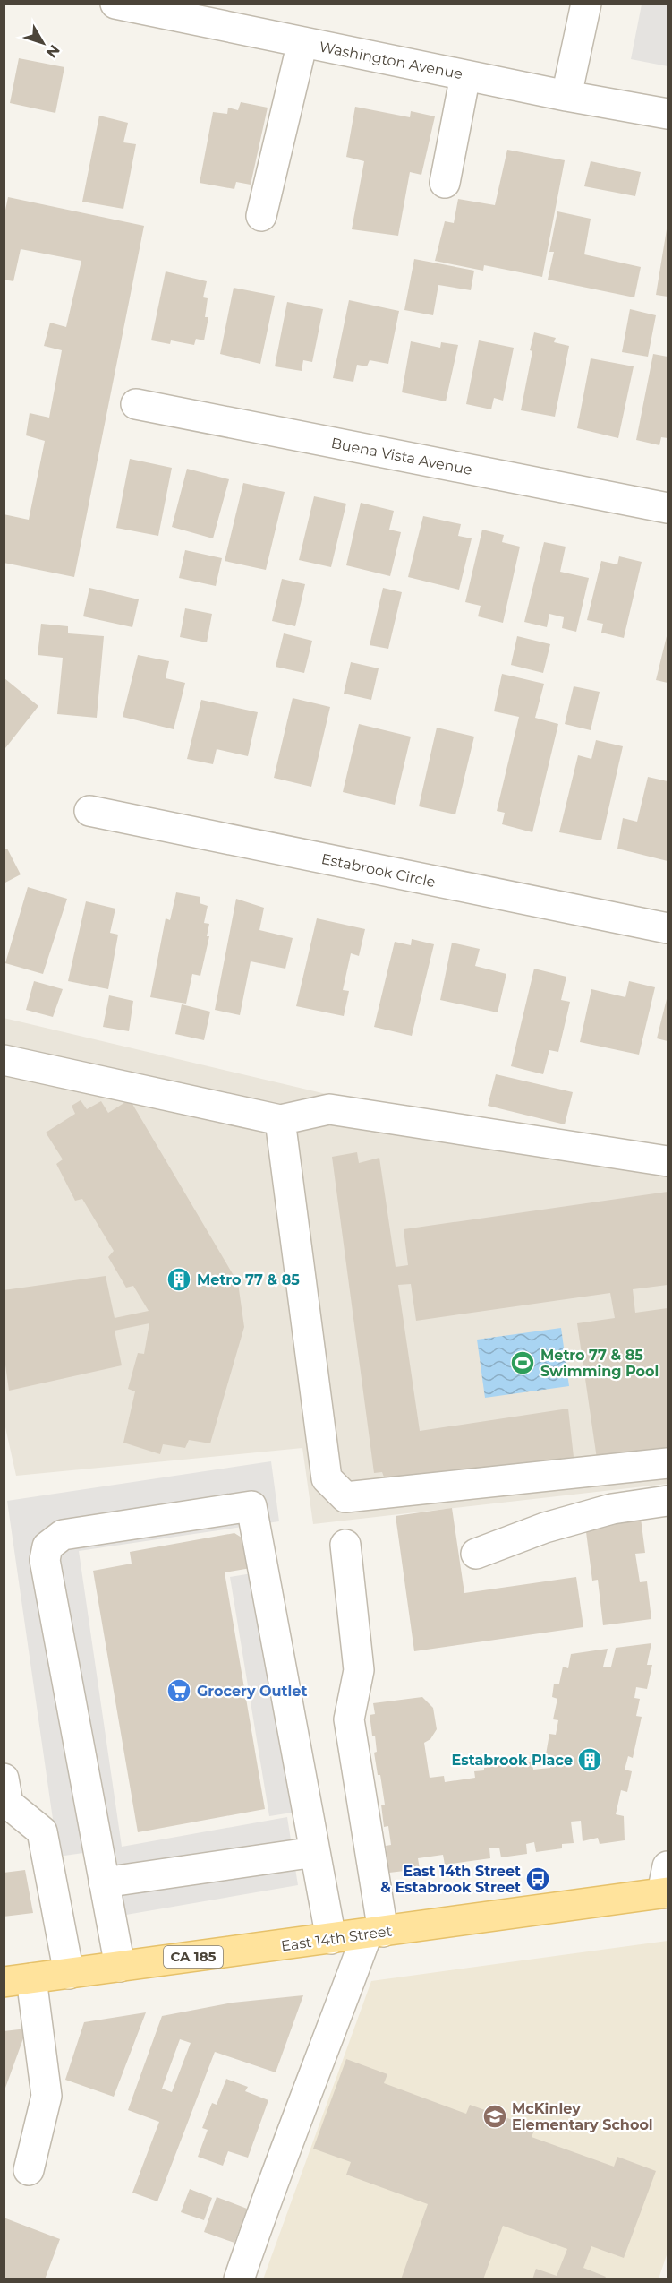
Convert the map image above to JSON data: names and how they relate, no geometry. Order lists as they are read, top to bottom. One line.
{"streets":{"main road":["East 14th Street","CA 185"],"street":["Washington Avenue","Buena Vista Avenue","Estabrook Circle"]},"places":{"building":["Metro 77 & 85","Estabrook Place"],"sports":["Metro 77 & 85 Swimming Pool"],"supermarket":["Grocery Outlet"],"bus stop":["East 14th Street & Estabrook Street"],"school or university":["McKinley Elementary School"]},"north":"bottom right"}
